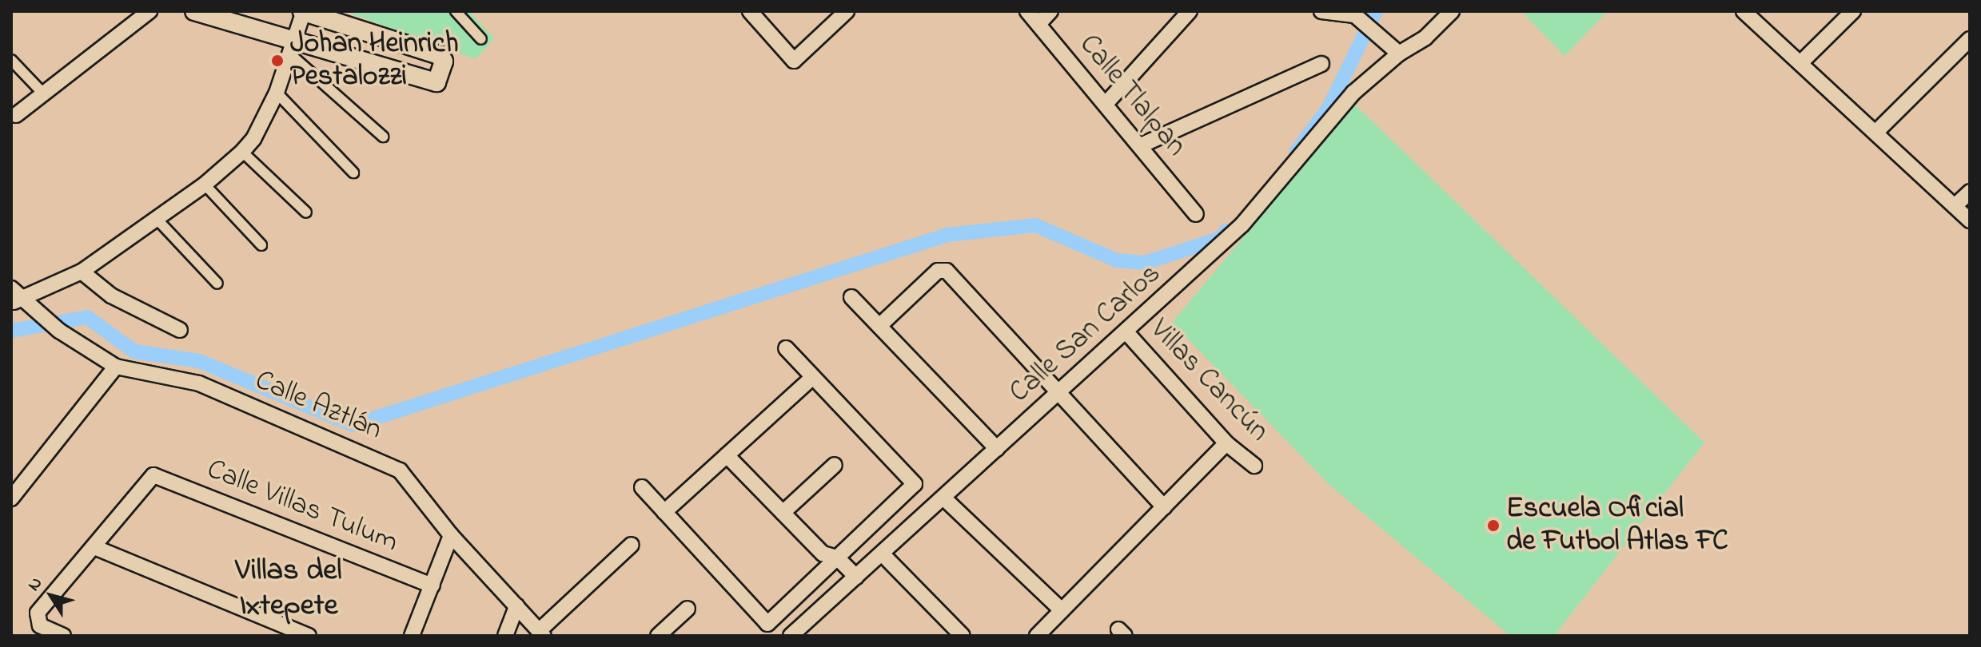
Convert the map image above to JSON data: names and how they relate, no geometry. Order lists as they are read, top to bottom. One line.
{"streets":{"street":["Calle Tlalpan","Calle San Carlos","Villas Cancún","Calle Aztlán","Calle Villas Tulum"]},"crossings":[["Calle San Carlos","Villas Cancún"]],"districts":["Villas del Ixtepete"],"places":["Johan Heinrich Pestalozzi","Escuela Oficial de Futbol Atlas FC"],"north":"top left"}
